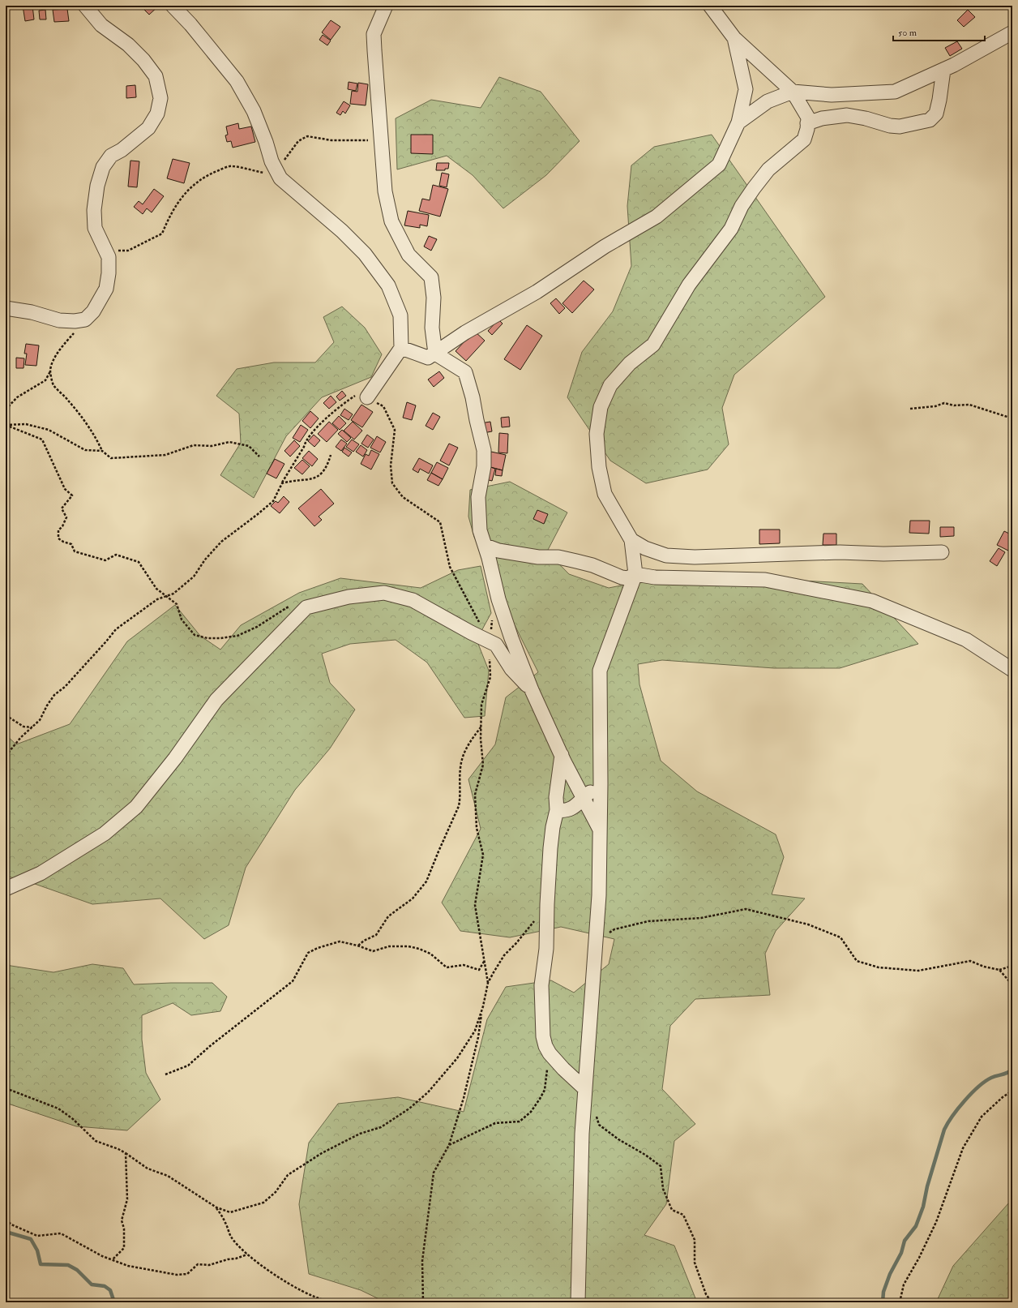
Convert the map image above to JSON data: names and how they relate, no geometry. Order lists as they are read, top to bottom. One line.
{"scale_bar":"50 m"}
